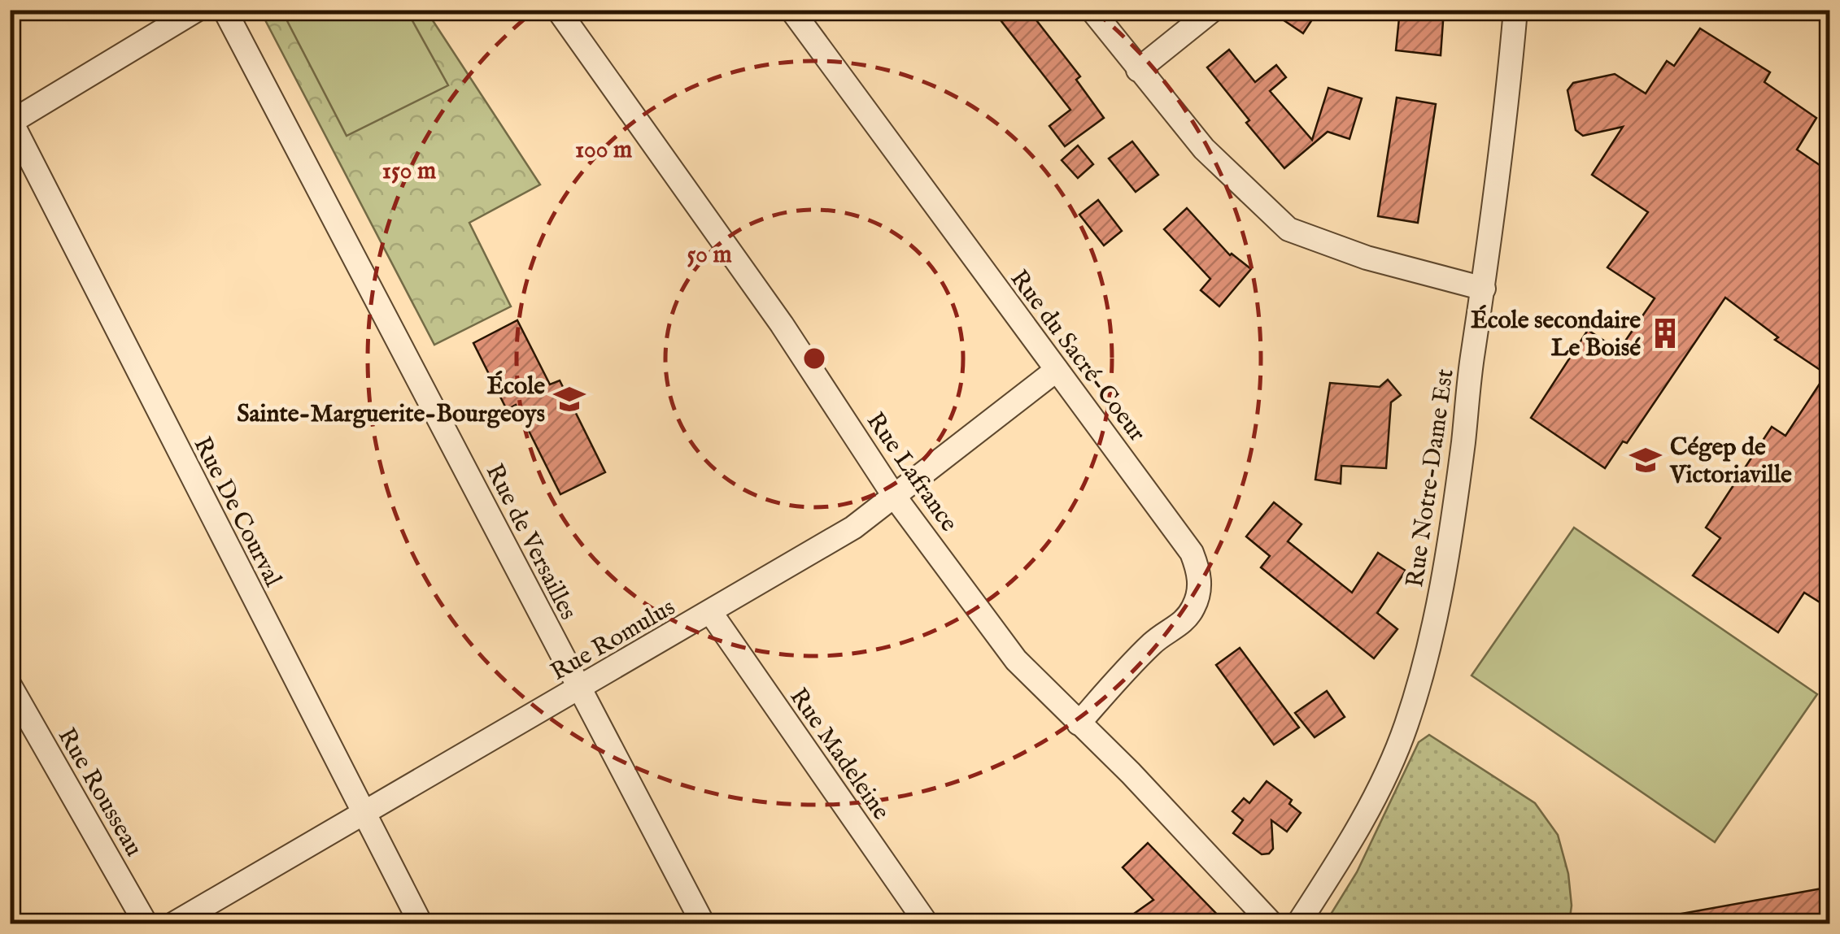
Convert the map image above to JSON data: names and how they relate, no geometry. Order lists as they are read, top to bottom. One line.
{"streets":{"street":["Rue du Sacré-Coeur","Rue Lafrance","Rue Notre-Dame Est","Rue De Courval","Rue de Versailles","Rue Romulus","Rue Madeleine","Rue Rousseau"]},"crossings":[["Rue du Sacré-Coeur","Rue Lafrance"],["Rue du Sacré-Coeur","Rue Romulus"],["Rue Lafrance","Rue Romulus"],["Rue De Courval","Rue Romulus"],["Rue de Versailles","Rue Romulus"],["Rue Romulus","Rue Madeleine"]],"places":{"building":["École secondaire Le Boisé"],"school or university":["École Sainte-Marguerite-Bourgeoys","Cégep de Victoriaville"]},"rings":["100 m","150 m","50 m"]}
